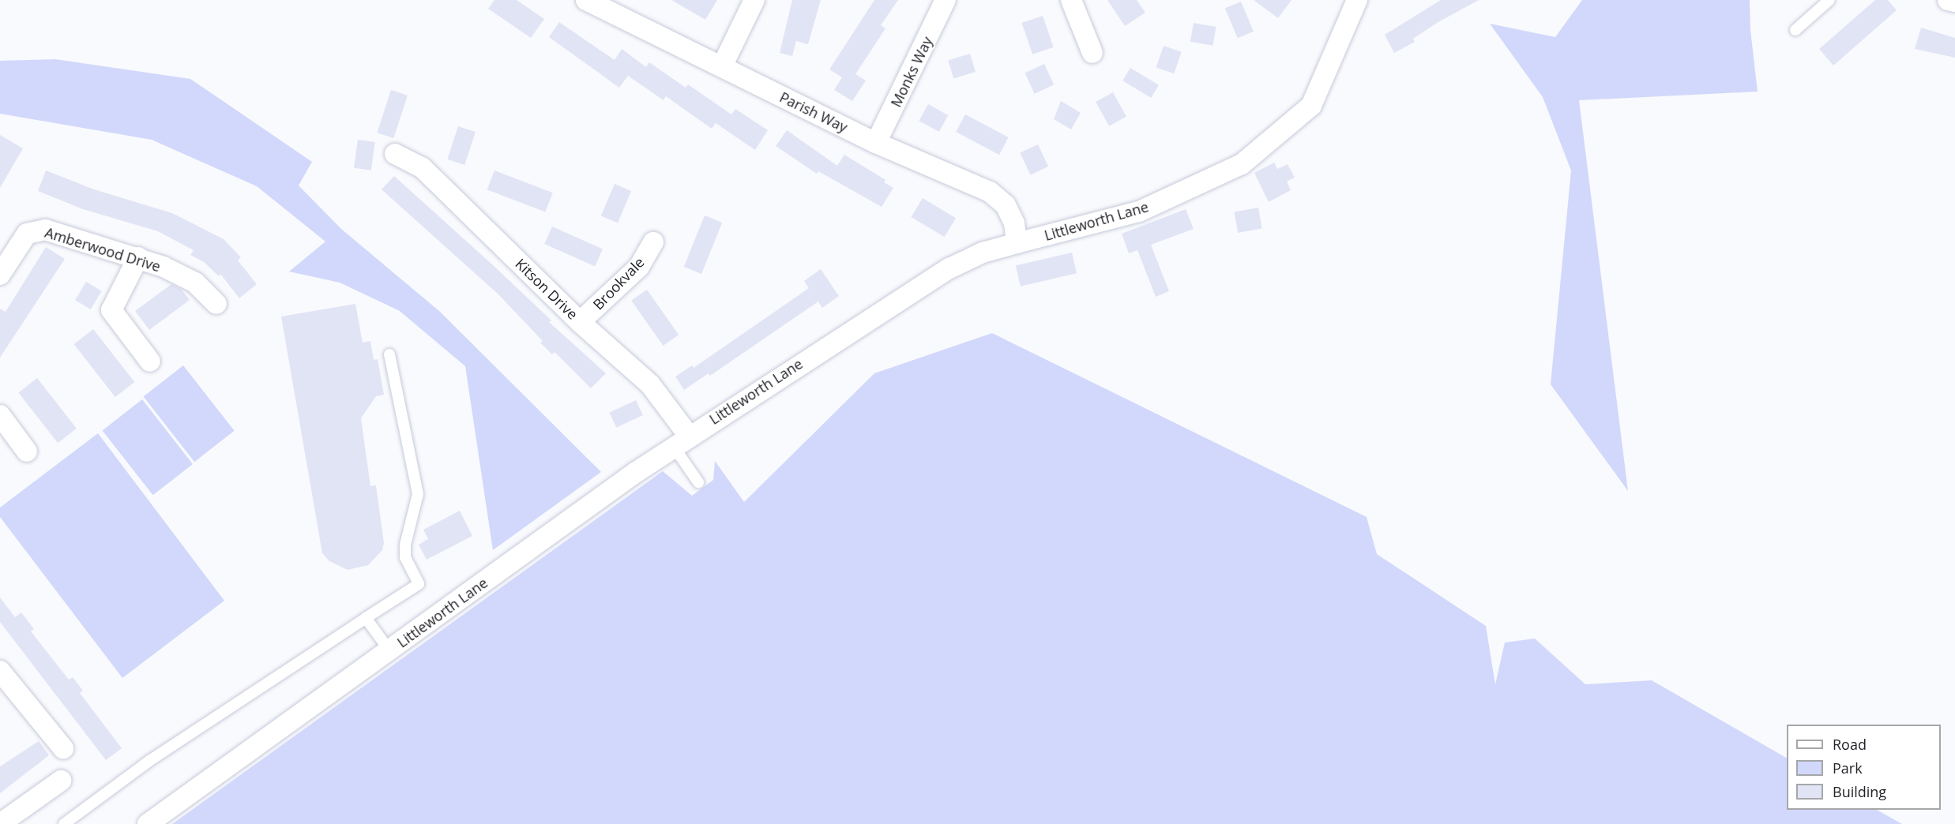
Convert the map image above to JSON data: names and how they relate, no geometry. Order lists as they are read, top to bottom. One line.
{"streets":{"street":["Monks Way","Parish Way","Littleworth Lane","Amberwood Drive","Brookvale","Kitson Drive"]},"crossings":[["Monks Way","Parish Way"],["Parish Way","Littleworth Lane"],["Littleworth Lane","Kitson Drive"],["Brookvale","Kitson Drive"]],"legend":["Road","Park","Building"]}
